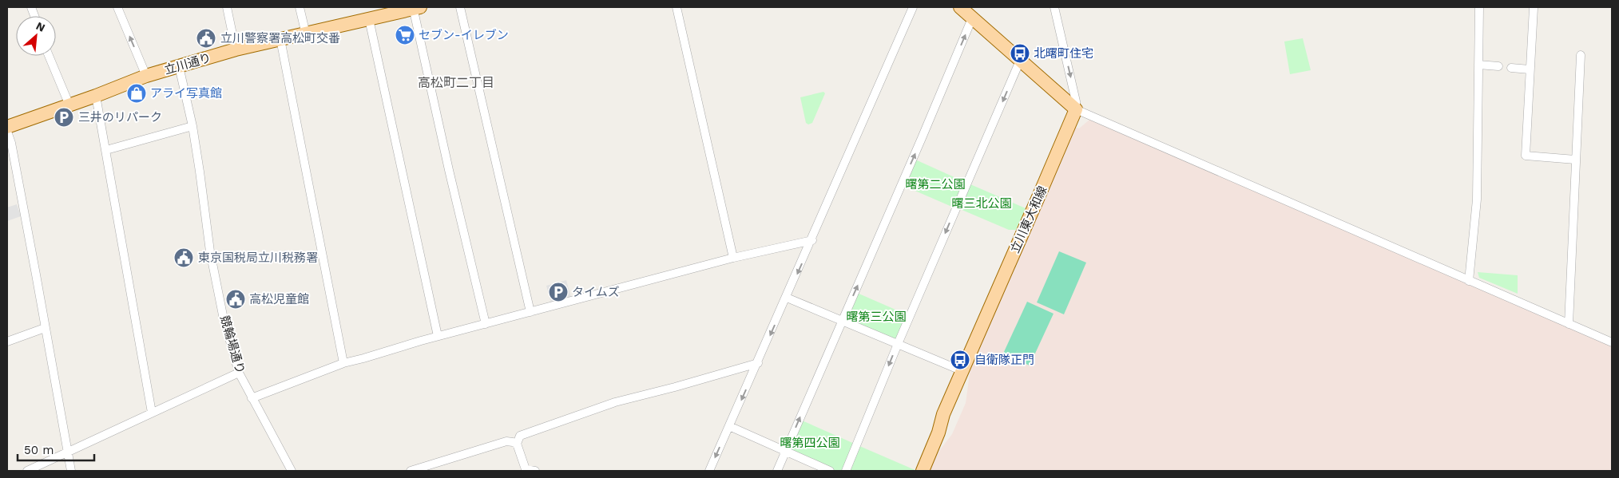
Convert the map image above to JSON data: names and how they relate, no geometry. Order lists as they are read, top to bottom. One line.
{"streets":{"main road":["立川通り","立川東大和線"],"street":["競輪場通り"]},"crossings":[["立川通り","競輪場通り"]],"districts":["高松町二丁目"],"parks":["曙第二公園","曙三北公園","曙第三公園","曙第四公園"],"places":{"supermarket":["セブン-イレブン"],"public building":["立川警察署高松町交番","東京国税局立川税務署","高松児童館"],"bus stop":["北曙町住宅","自衛隊正門"],"shop":["アライ写真館"],"parking":["三井のリパーク","タイムズ"]},"scale_bar":"50 m","north":"top right"}
